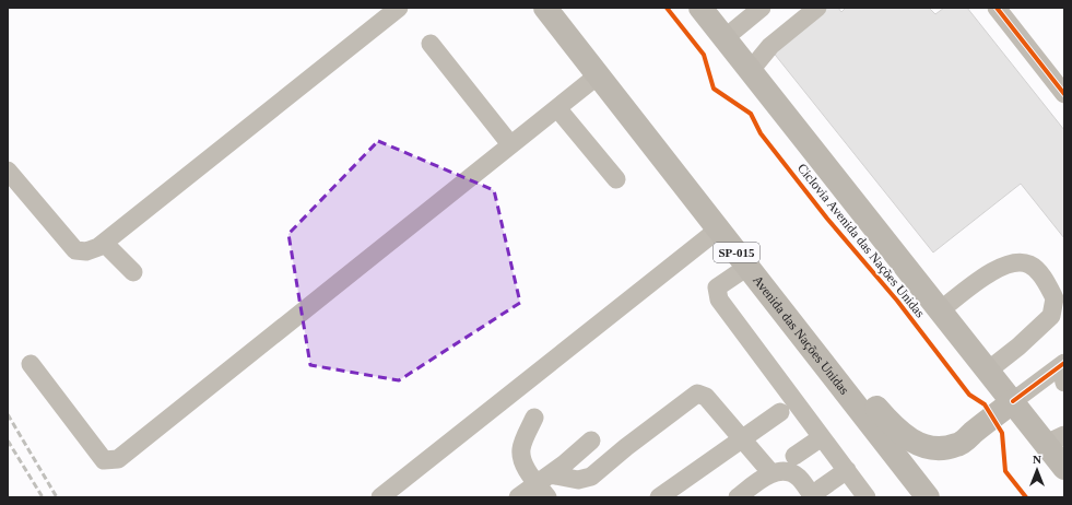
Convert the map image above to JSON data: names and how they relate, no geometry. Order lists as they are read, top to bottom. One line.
{"streets":{"highway":["SP-015","Avenida das Nações Unidas"],"cycle path":["Ciclovia Avenida das Nações Unidas"]},"north":"top"}
